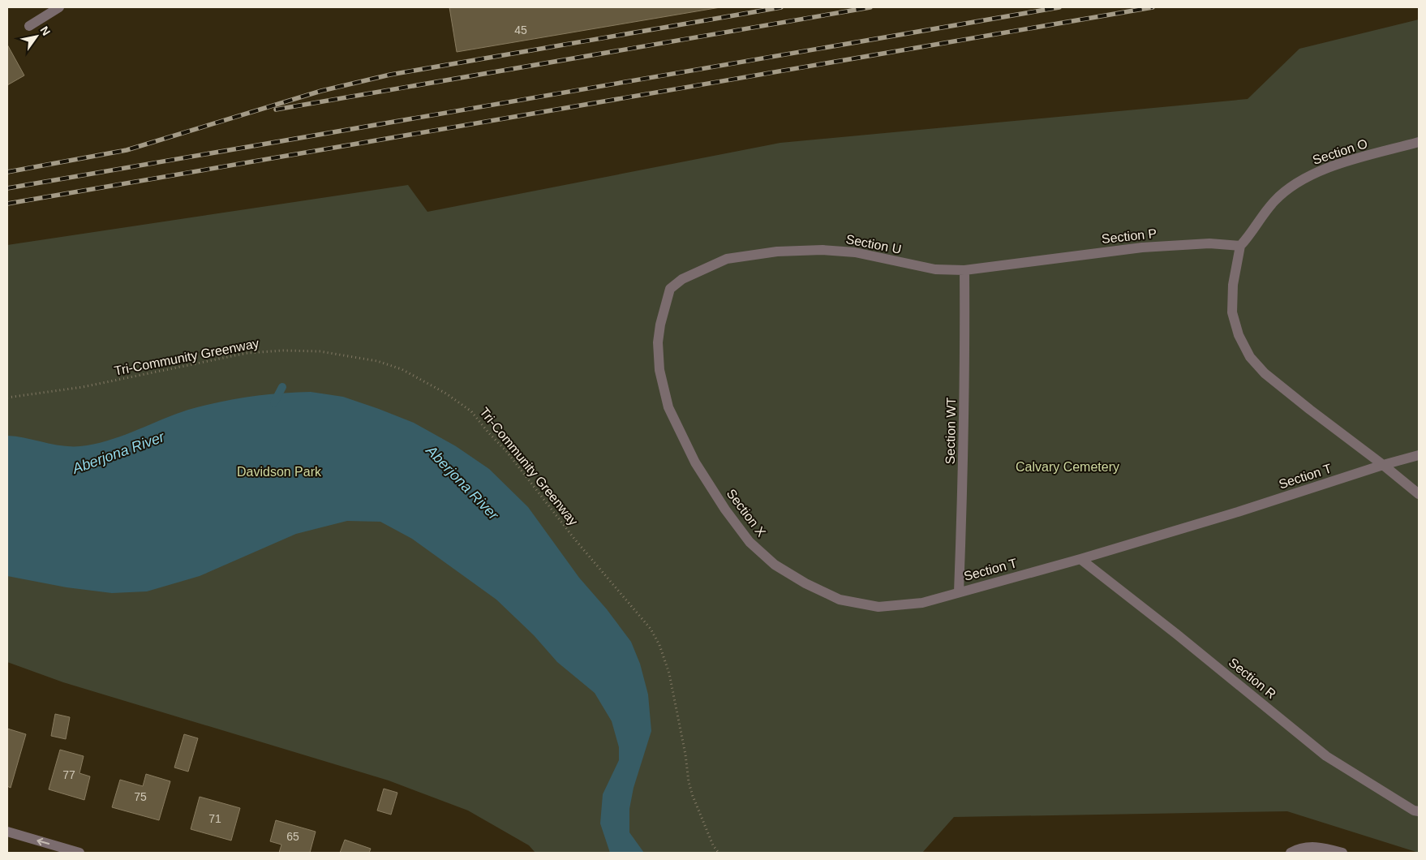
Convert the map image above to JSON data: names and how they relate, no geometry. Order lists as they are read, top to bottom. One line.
{"streets":{"street":["Section O","Section P","Section U","Section WT","Section T","Section X","Section R"],"path":["Tri-Community Greenway"]},"crossings":[["Section O","Section P"],["Section P","Section U"],["Section P","Section WT"],["Section U","Section WT"],["Section U","Section X"],["Section WT","Section T"],["Section WT","Section X"],["Section T","Section X"],["Section T","Section R"]],"water":["Aberjona River"],"parks":["Calvary Cemetery","Davidson Park"],"house_numbers":["45","77","75","71","65"],"north":"top right"}
